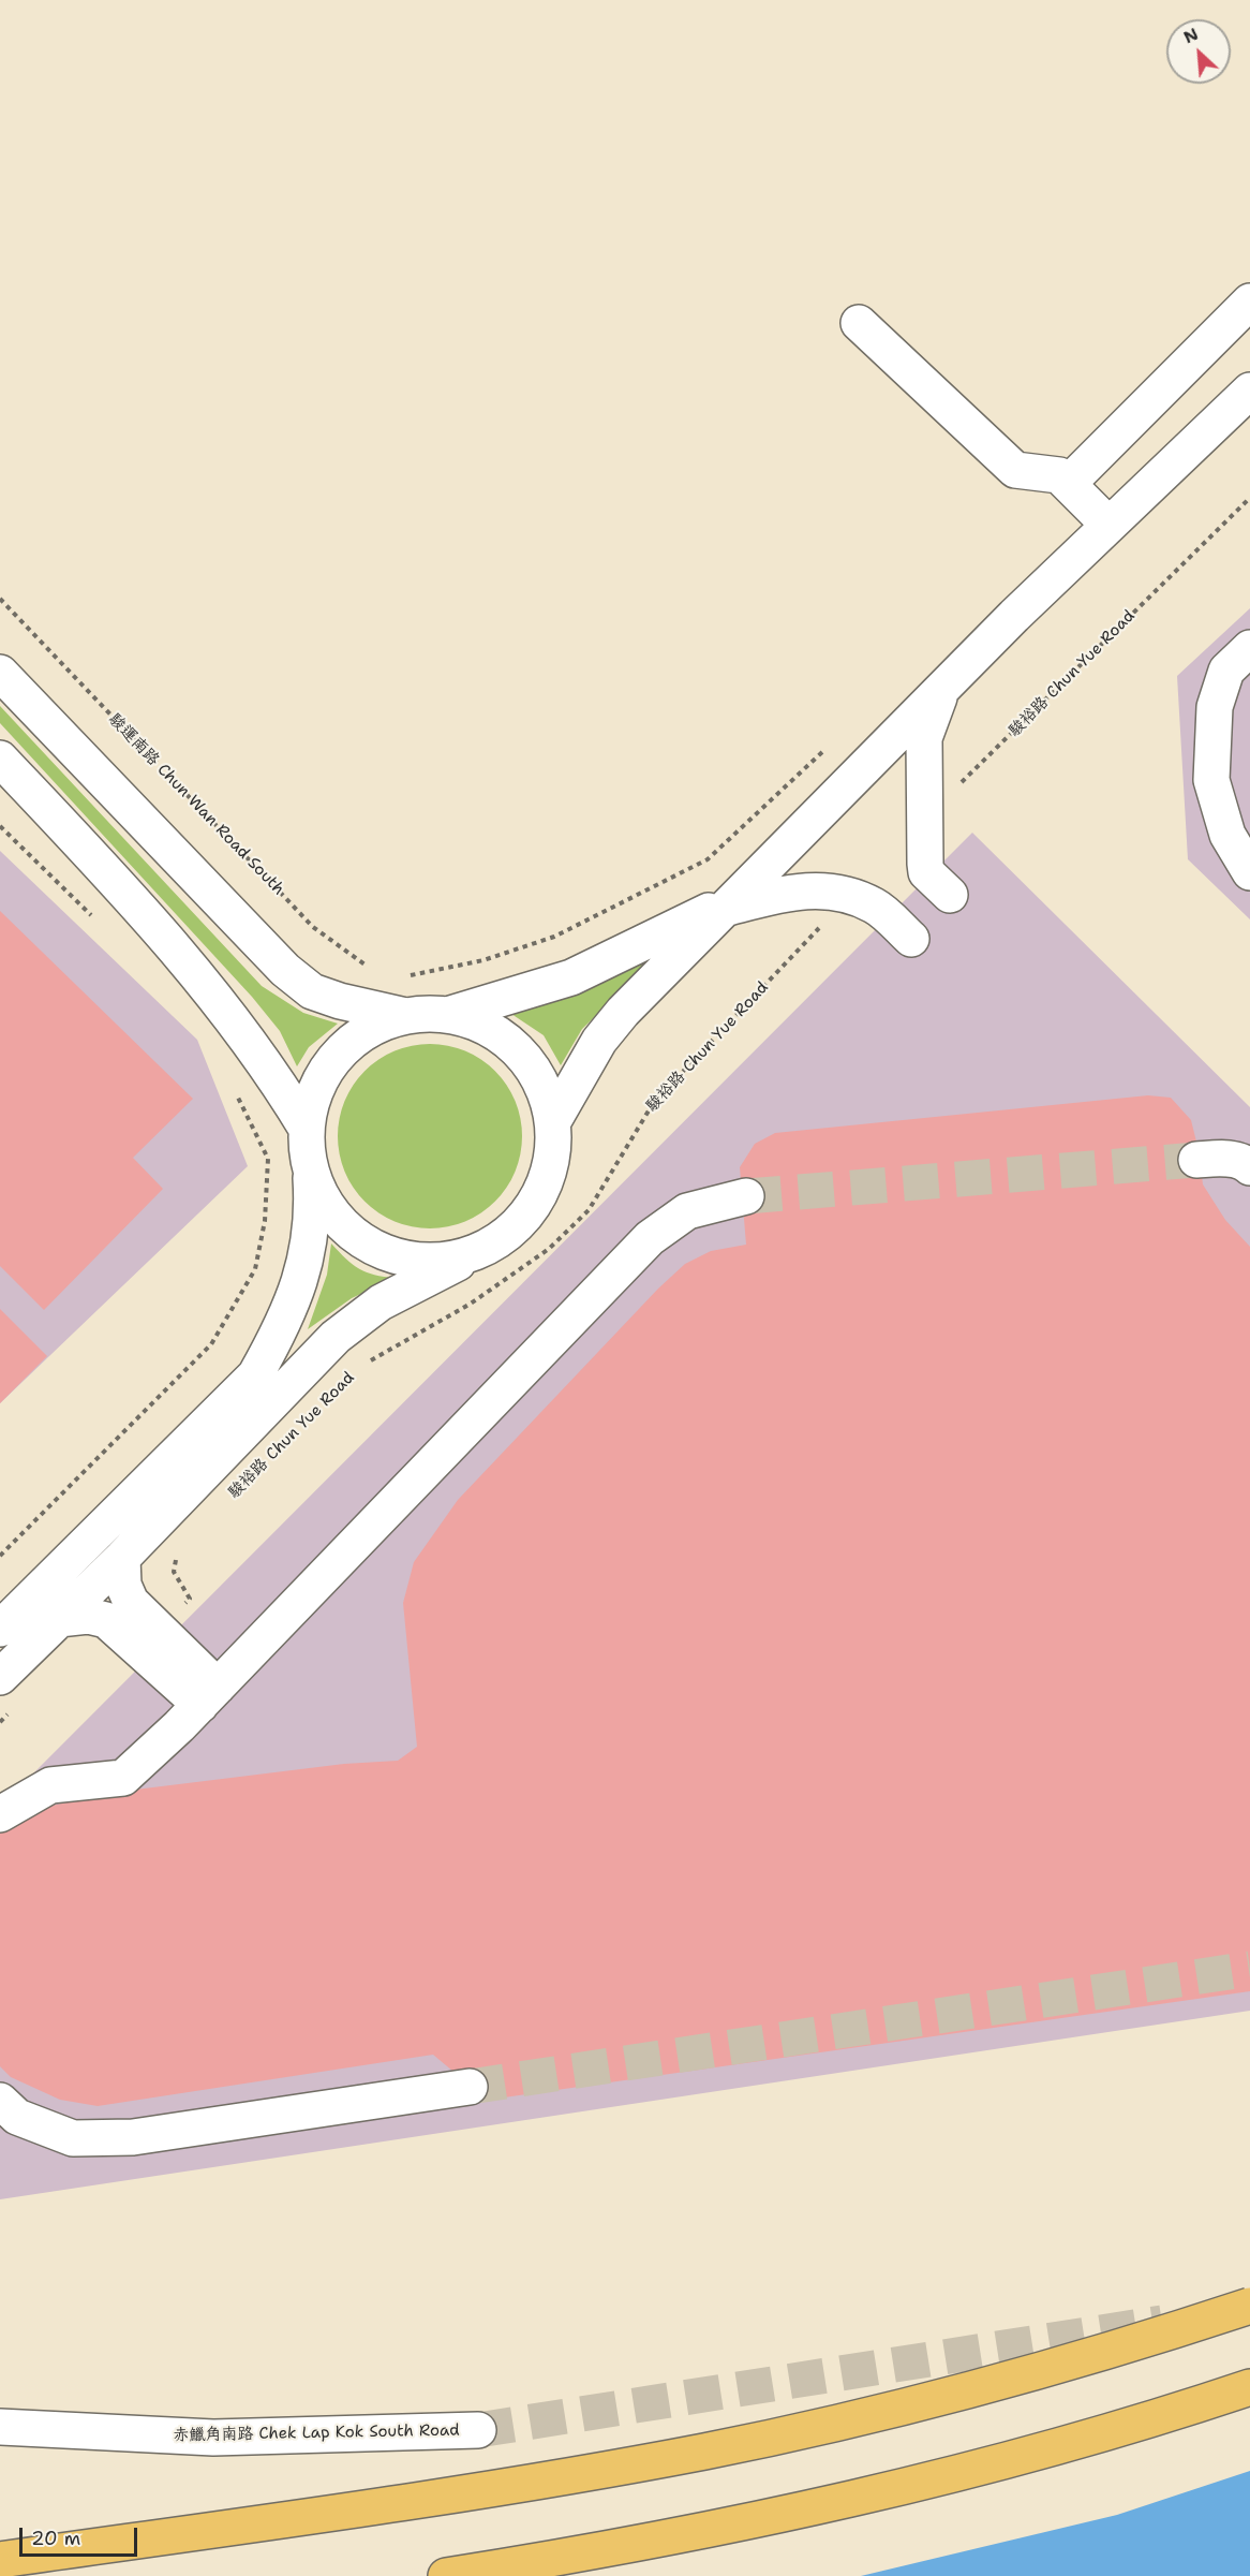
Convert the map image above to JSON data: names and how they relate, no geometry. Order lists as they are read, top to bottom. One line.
{"streets":{"street":["赤鱲角南路 Chek Lap Kok South Road"],"path":["駿裕路 Chun Yue Road","駿運南路 Chun Wan Road South"]},"scale_bar":"20 m","north":"top left"}
